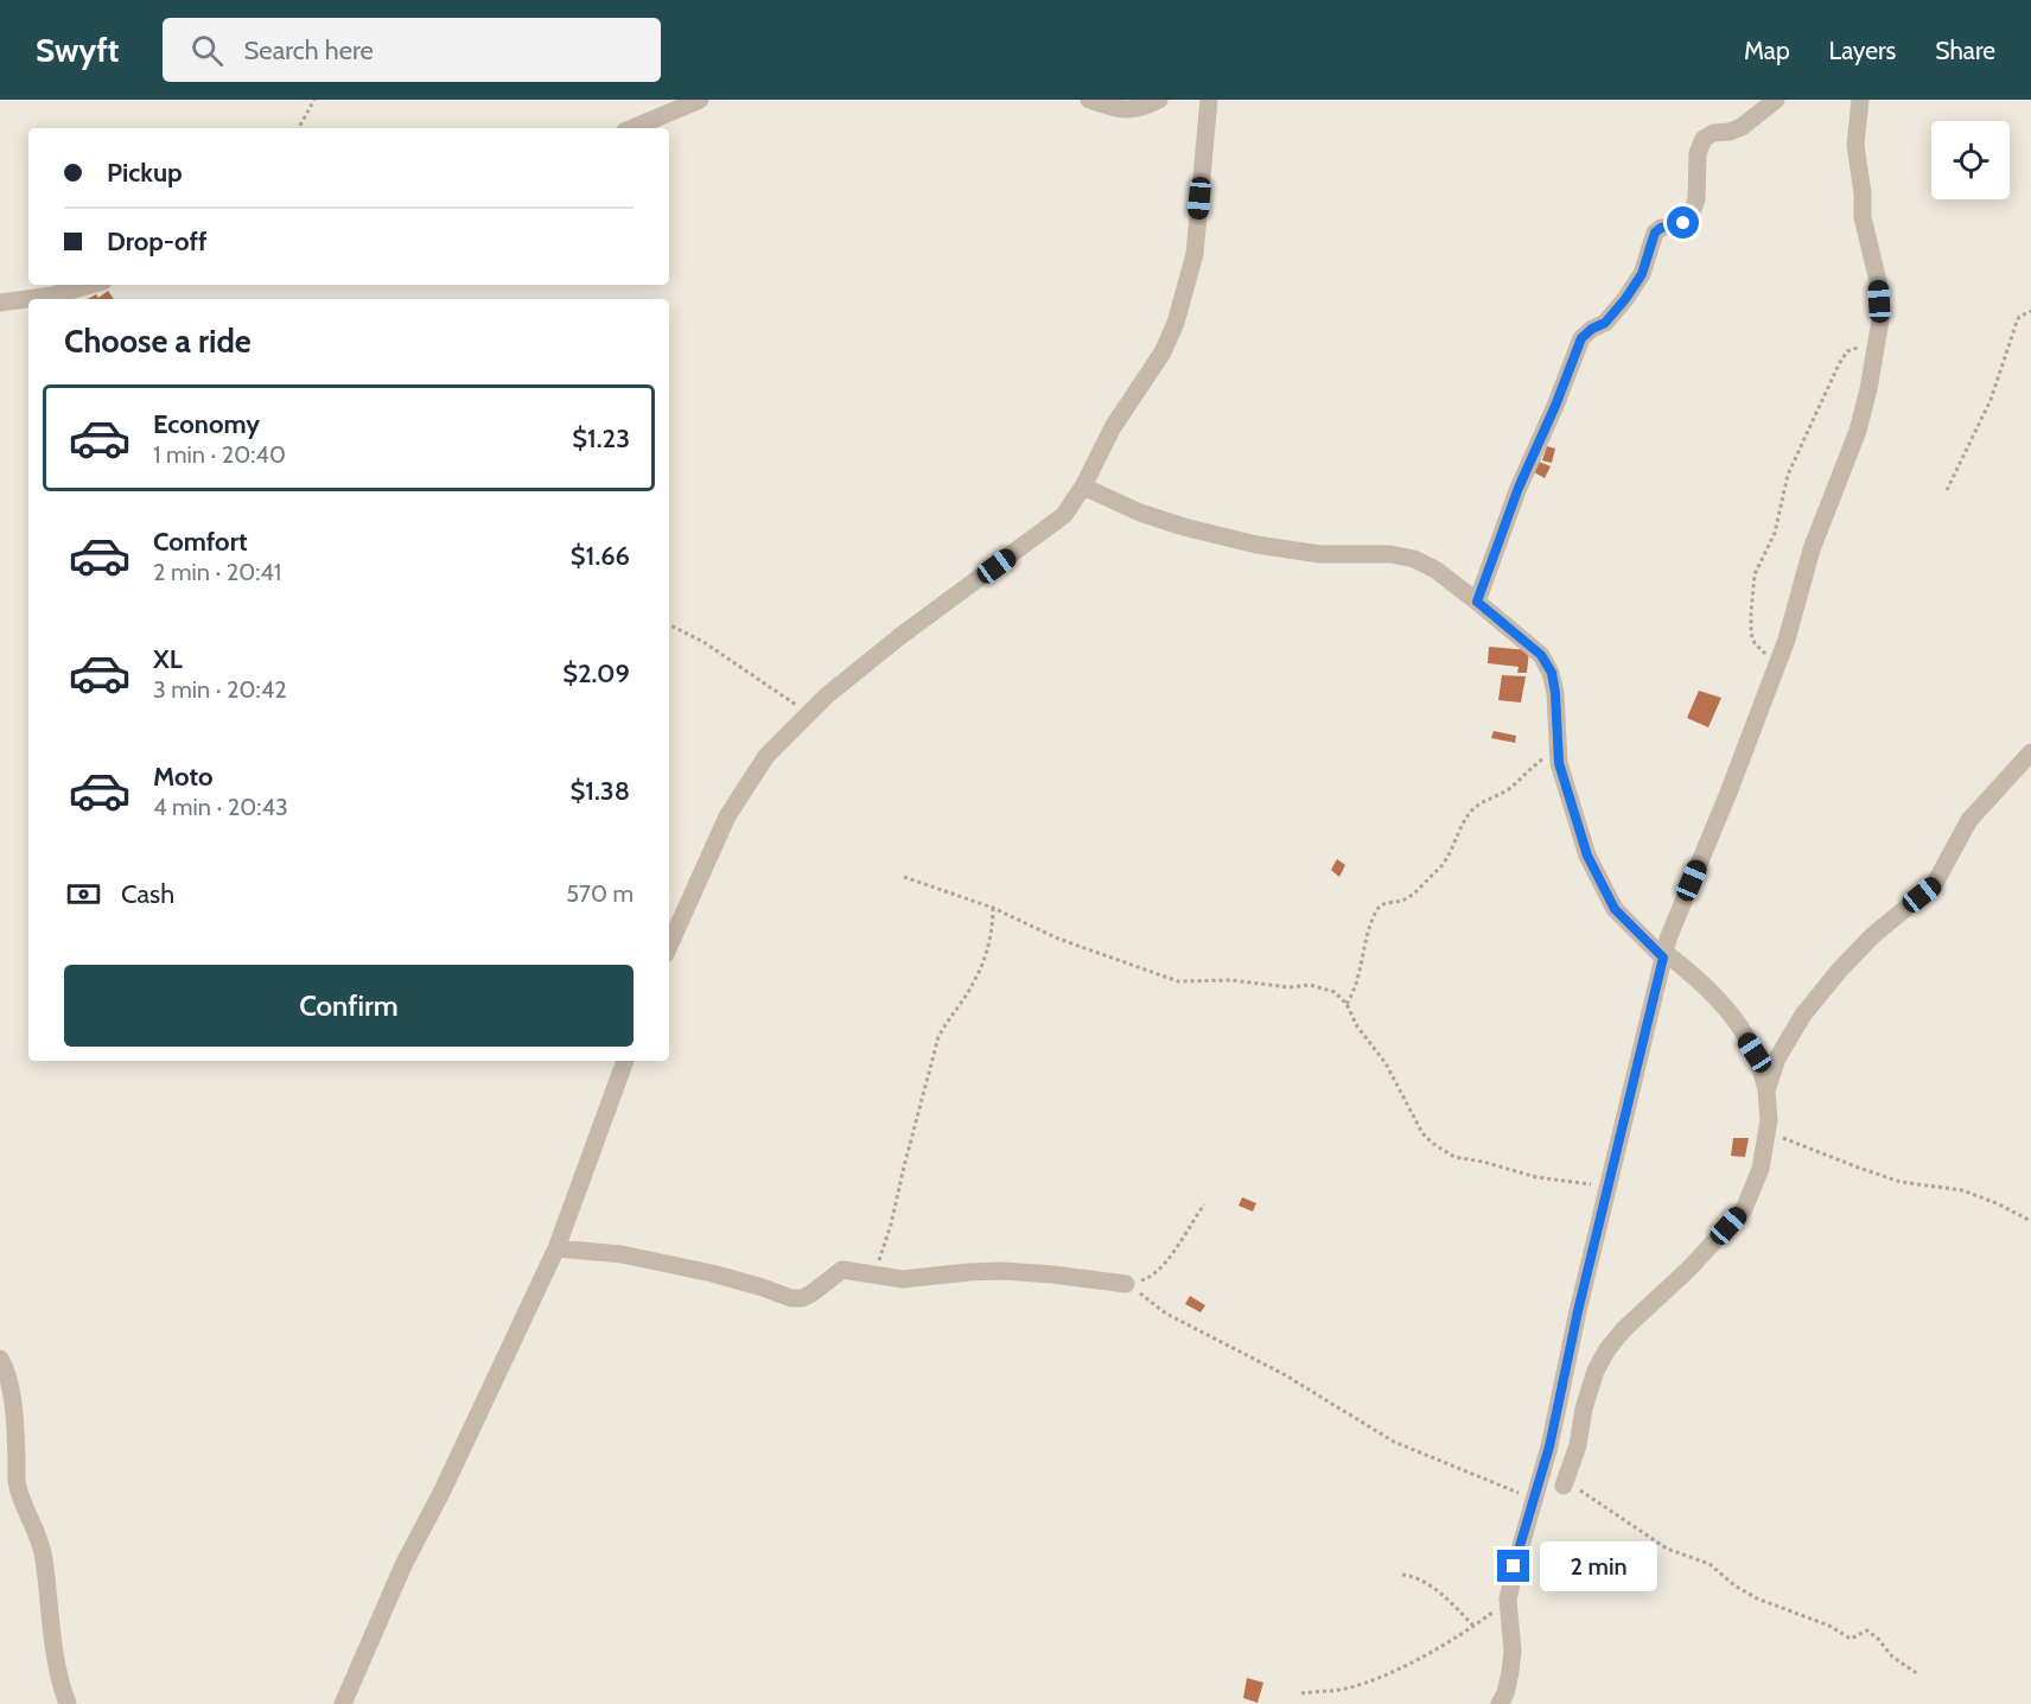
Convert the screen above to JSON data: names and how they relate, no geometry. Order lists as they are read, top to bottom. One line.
{"page":{"header":"Swyft","search":"Search here","nav":["Map","Layers","Share"],"banner":["Pickup","Drop-off"],"heading":"Choose a ride","list":[{"name":"Economy","note":"1 min · 20:40","value":"$1.23"},{"name":"Comfort","note":"2 min · 20:41","value":"$1.66"},{"name":"XL","note":"3 min · 20:42","value":"$2.09"},{"name":"Moto","note":"4 min · 20:43","value":"$1.38"}],"pay":["Cash","570 m"],"buttons":"Confirm","bubble":"2 min"}}
